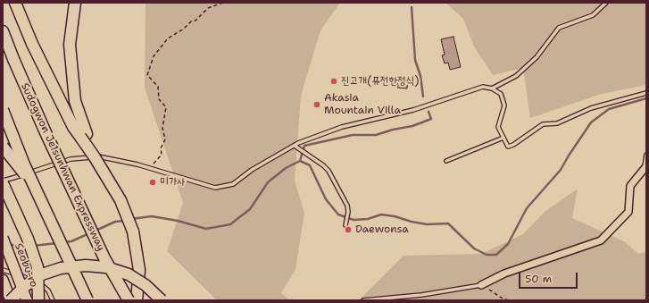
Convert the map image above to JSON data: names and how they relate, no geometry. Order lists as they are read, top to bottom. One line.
{"streets":{"highway":["Sudogwon Je1sunhwan Expressway","Seobu-ro"]},"places":["진고개(퓨전한정식)","Akasia Mountain Villa","미가사","Daewonsa"],"scale_bar":"50 m"}
